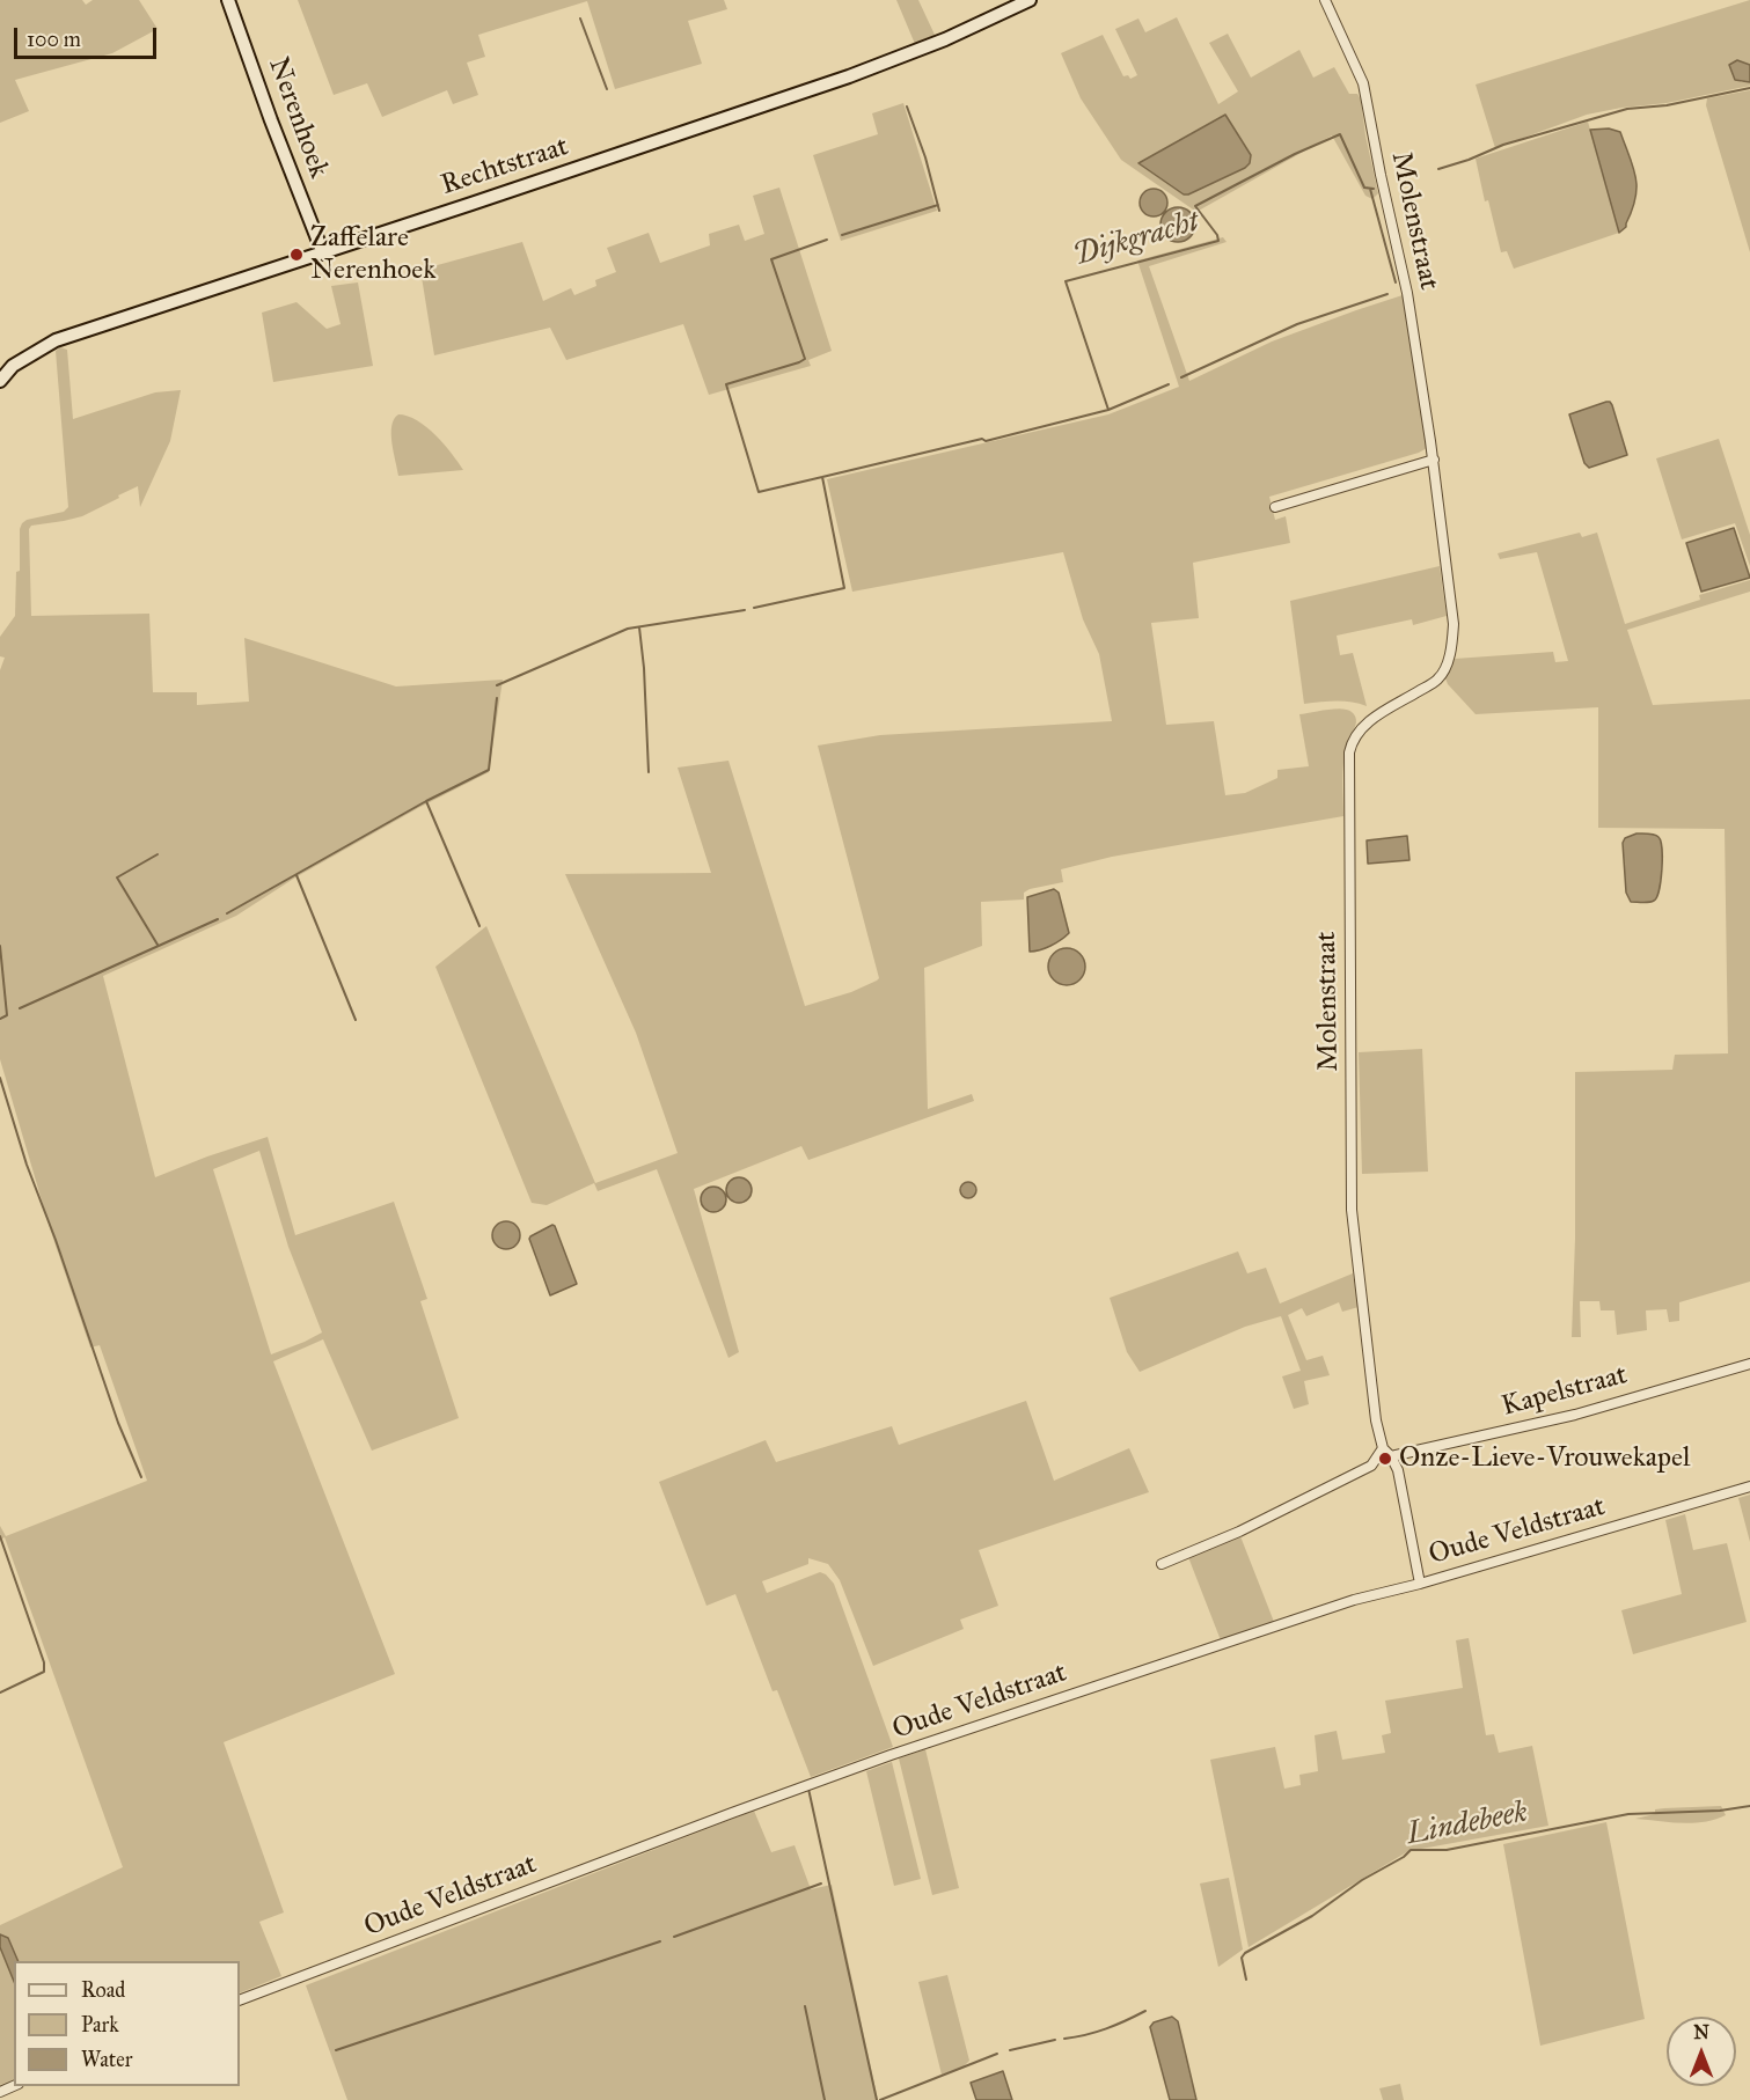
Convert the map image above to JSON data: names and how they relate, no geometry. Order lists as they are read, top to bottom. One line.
{"streets":{"street":["Nerenhoek","Rechtstraat","Molenstraat","Kapelstraat","Oude Veldstraat"]},"crossings":[["Nerenhoek","Rechtstraat"],["Molenstraat","Kapelstraat"],["Molenstraat","Oude Veldstraat"]],"water":["Dijkgracht","Lindebeek"],"places":["Zaffelare Nerenhoek","Onze-Lieve-Vrouwekapel"],"legend":["Road","Park","Water"],"scale_bar":"100 m","north":"top"}
